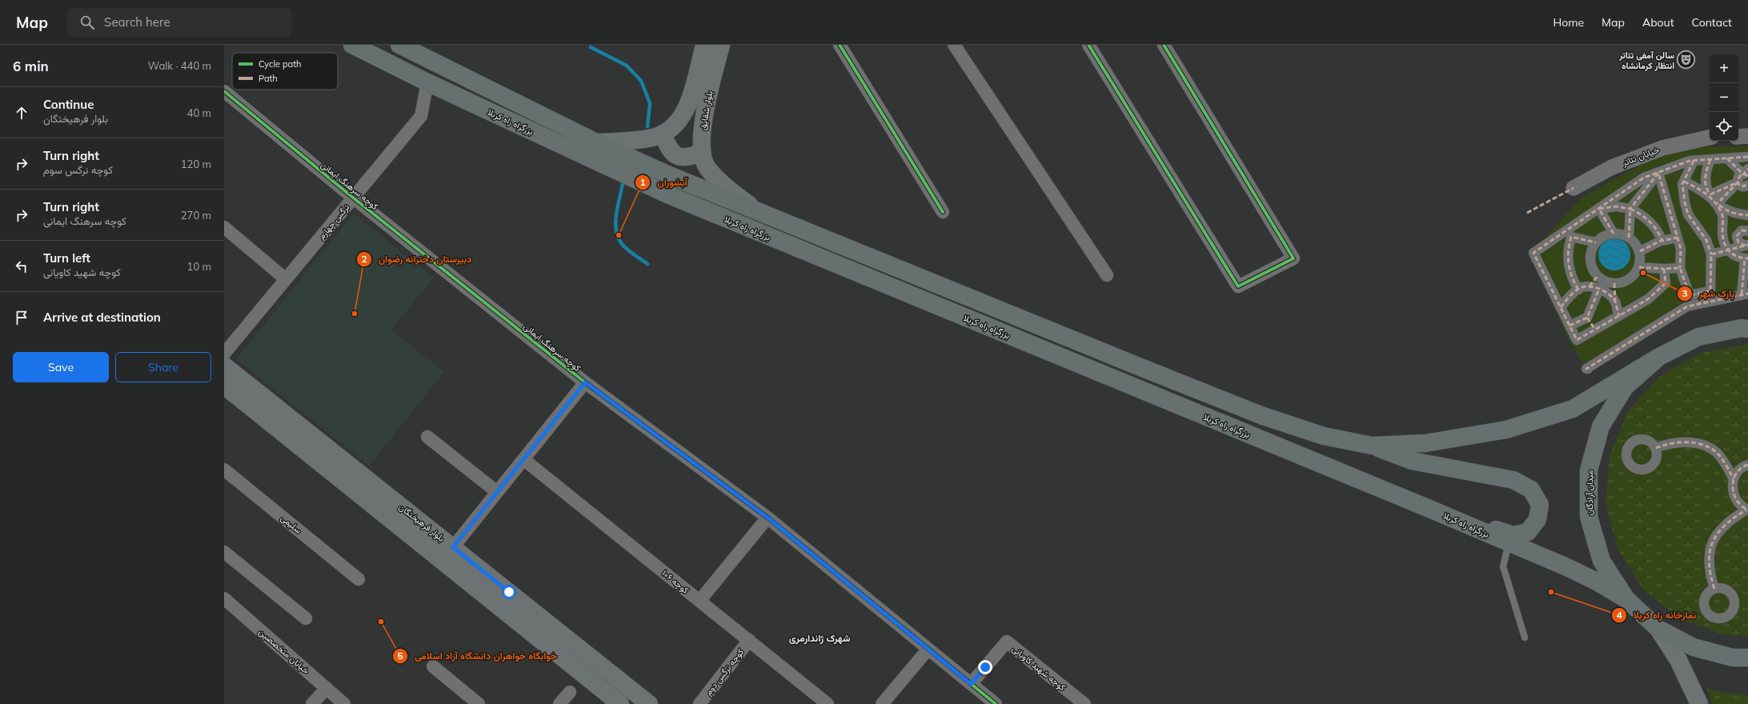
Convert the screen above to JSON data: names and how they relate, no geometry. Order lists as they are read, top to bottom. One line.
{"streets":{"highway":["بزرگراه راه کربلا","میدان آزادگان"],"main road":["بلوار شقایق","بلوار فرهیختگان"],"street":["خیابان تئاتر","کوچه سرهنگ ایمانی","نرگس چهارم","سلیمی","کوچه ۱۰۶","خیابان متخصصین","کوچه شهید کاویانی","کوچه نرگس دوم"]},"crossings":[["بزرگراه راه کربلا","نرگس چهارم"],["بزرگراه راه کربلا","میدان آزادگان"],["کوچه سرهنگ ایمانی","نرگس چهارم"],["کوچه سرهنگ ایمانی","کوچه شهید کاویانی"],["کوچه ۱۰۶","کوچه نرگس دوم"]],"districts":["شهرک ژاندارمری"],"places":{"theatre":["سالن آمفی تئاتر انتظار کرمانشاه"],"other":["آبشوران","پارک شهر","دبیرستان دخترانه رضوان","نمازخانه راه کربلا","خوابگاه خواهران دانشگاه آزاد اسلامی"]},"legend":["Cycle path","Path"],"page":{"header":"Map","search":"Search here","nav":["Home","Map","About","Contact"],"heading":["6 min","Walk · 440 m"],"map_buttons":["+","−"],"list":[["Continue","بلوار فرهیختگان","40 m"],["Turn right","کوچه نرگس سوم","120 m"],["Turn right","کوچه سرهنگ ایمانی","270 m"],["Turn left","کوچه شهید کاویانی","10 m"],"Arrive at destination"],"buttons":["Save","Share"]}}
